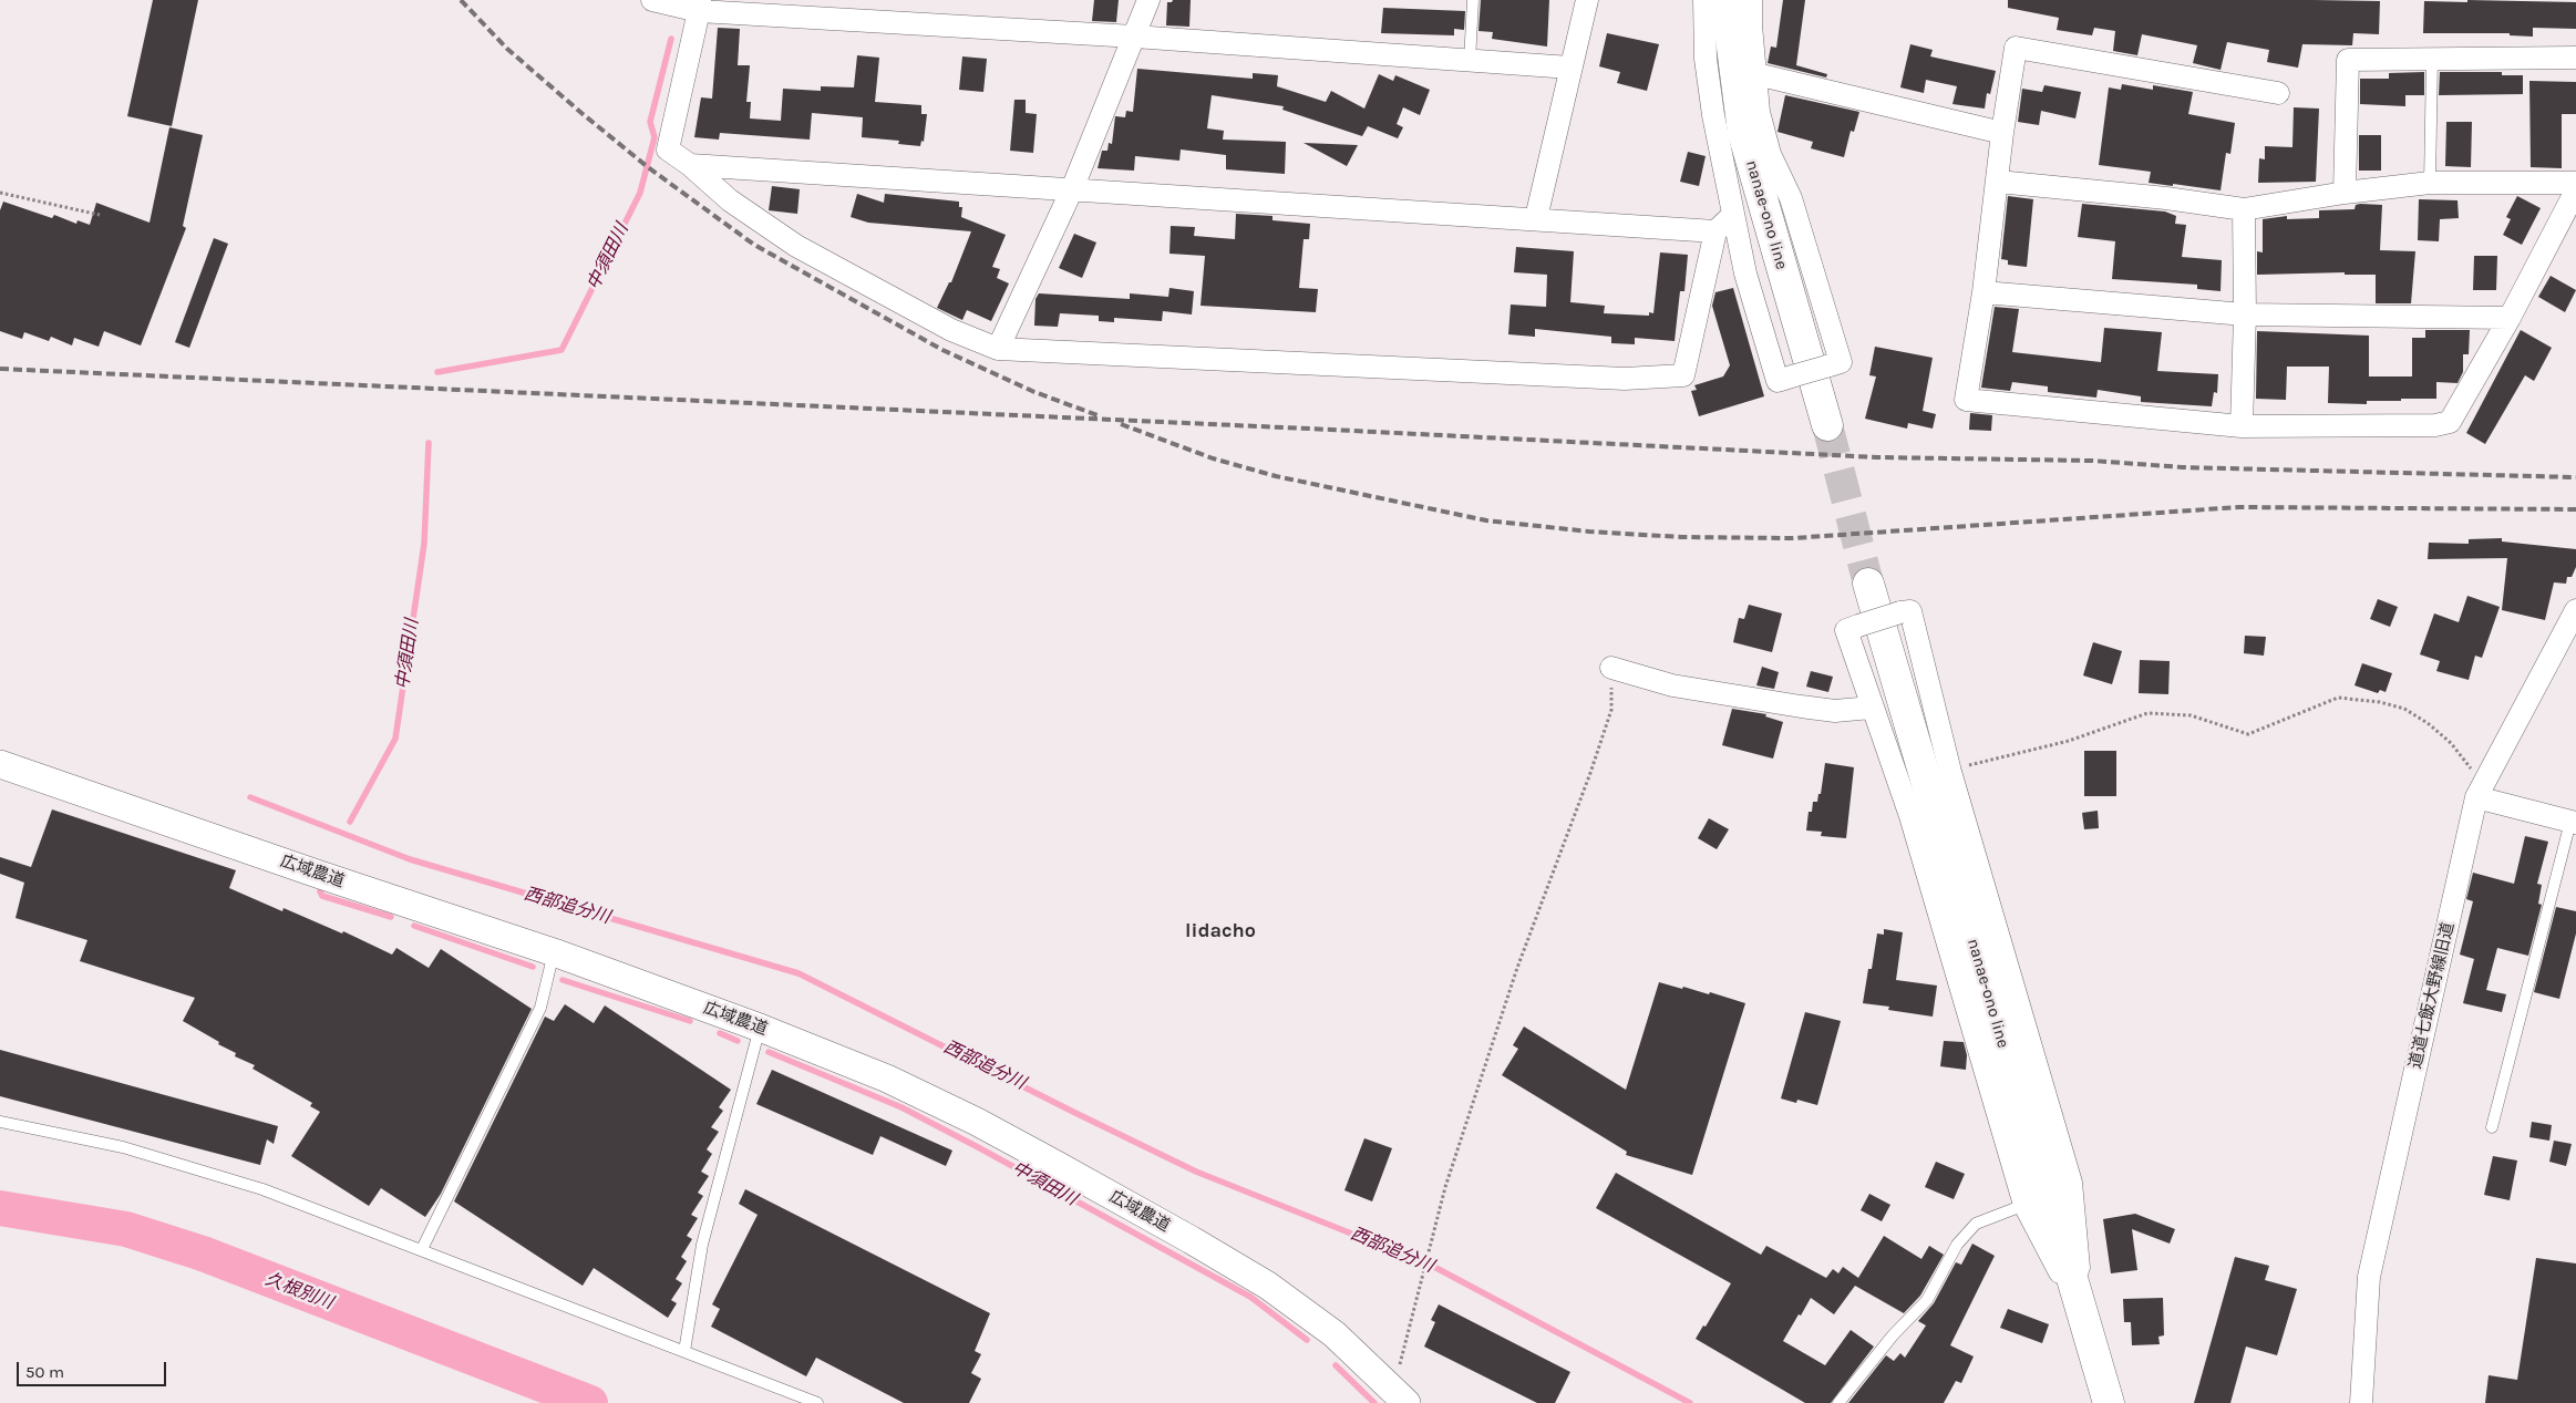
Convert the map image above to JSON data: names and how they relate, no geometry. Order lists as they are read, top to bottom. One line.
{"streets":{"main road":["nanae-ono line"],"street":["広域農道","道道七飯大野線旧道"]},"districts":["Iidacho"],"water":["中須田川","西部追分川","久根別川"],"scale_bar":"50 m"}
